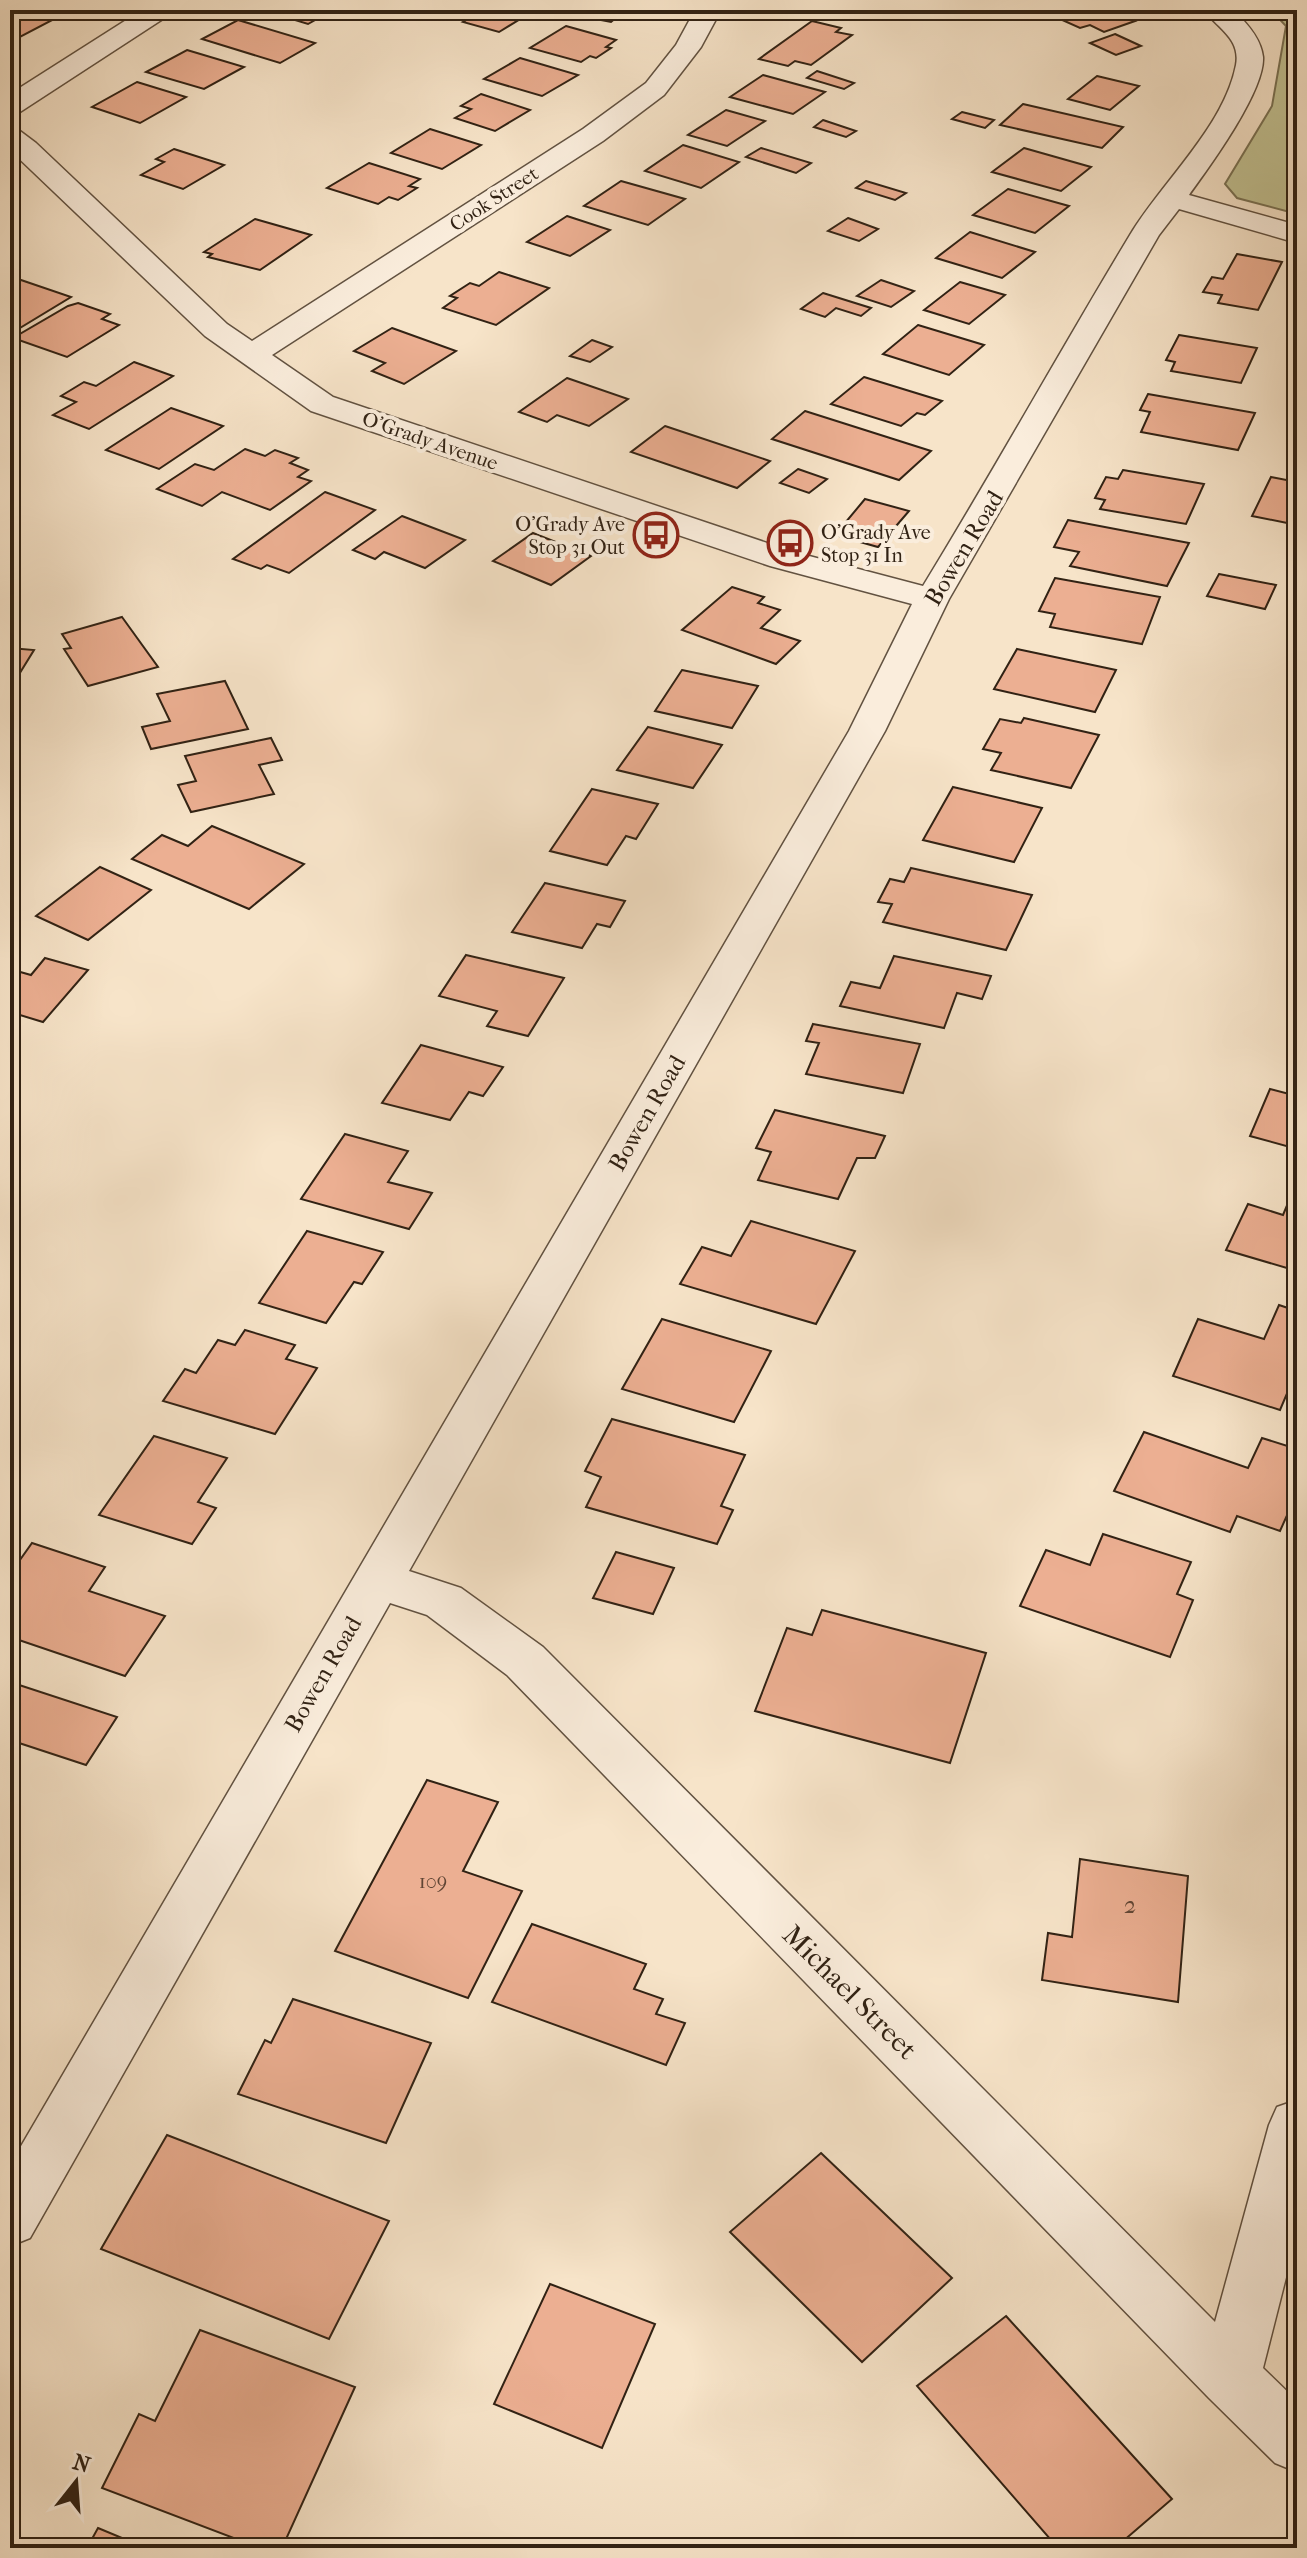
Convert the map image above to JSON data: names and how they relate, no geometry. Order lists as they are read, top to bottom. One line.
{"streets":{"street":["Cook Street","O'Grady Avenue","Bowen Road","Michael Street"]},"crossings":[["Cook Street","O'Grady Avenue"],["O'Grady Avenue","Bowen Road"],["Bowen Road","Michael Street"]],"places":{"bus stop":["O'Grady Ave Stop 31 Out","O'Grady Ave Stop 31 In"]},"house_numbers":["109","2"],"north":"top"}
